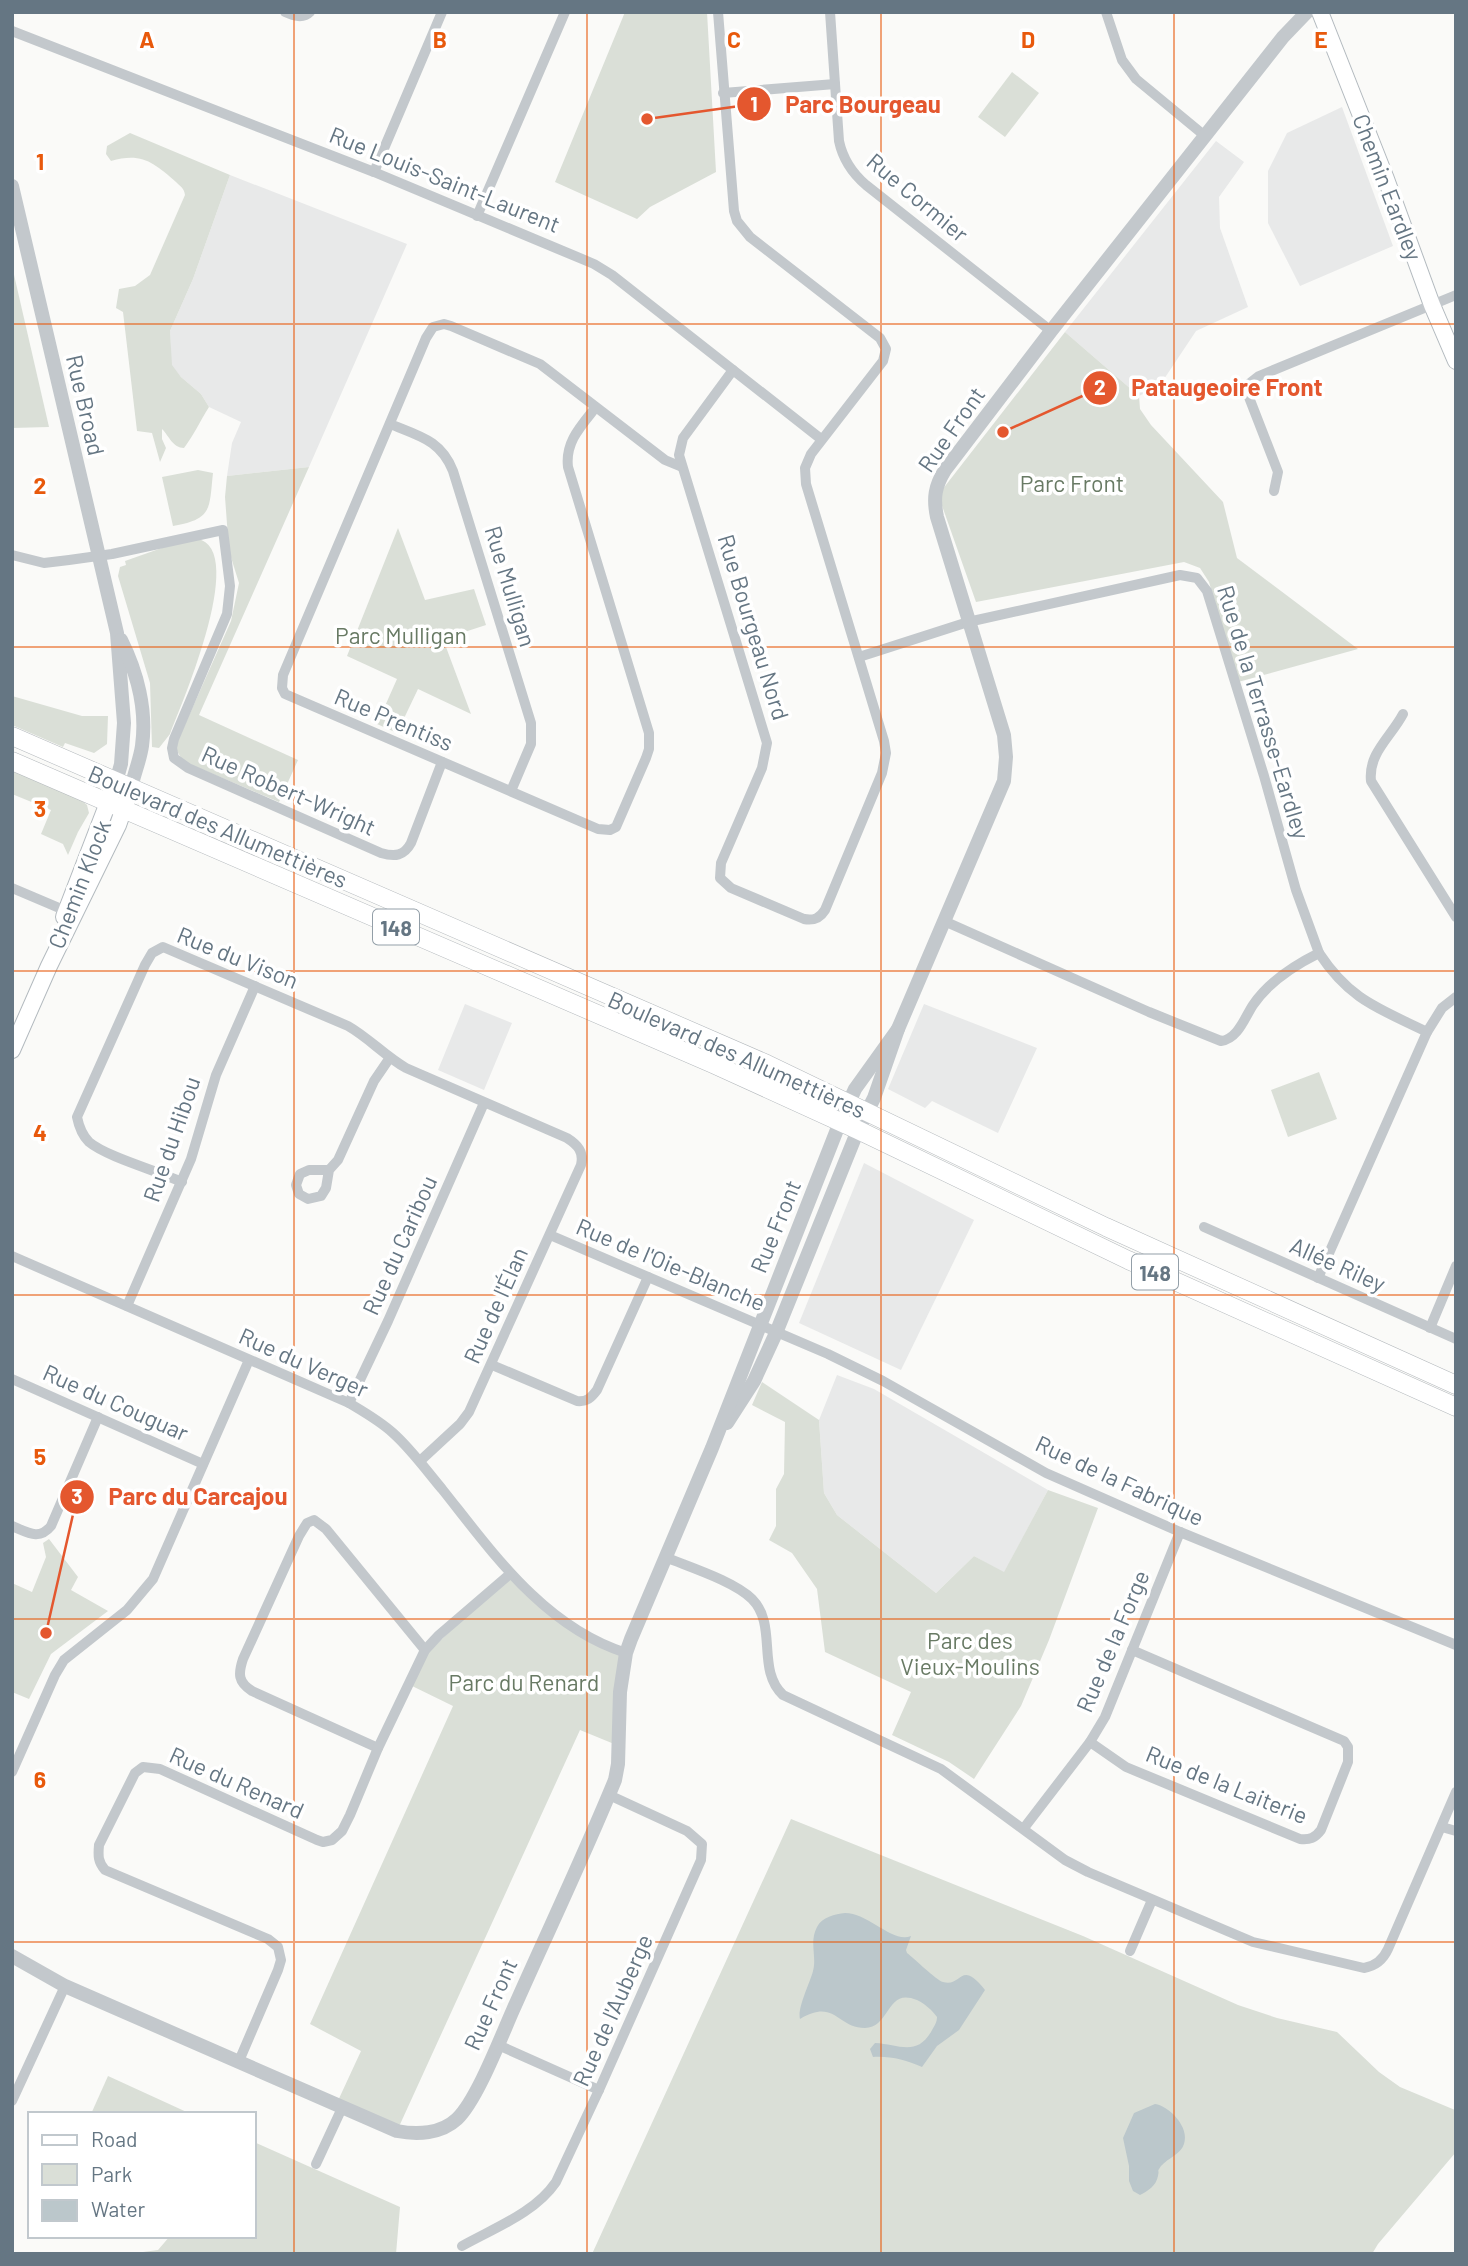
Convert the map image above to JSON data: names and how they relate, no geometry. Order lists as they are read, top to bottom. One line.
{"streets":{"highway":["Boulevard des Allumettières","148"],"main road":["Chemin Eardley","Chemin Klock"],"street":["Rue Louis-Saint-Laurent","Rue Cormier","Rue Broad","Rue Front","Rue Mulligan","Rue Bourgeau Nord","Rue de la Terrasse-Eardley","Rue Prentiss","Rue Robert-Wright","Rue du Vison","Rue du Hibou","Rue du Caribou","Rue de l'Oie-Blanche","Allée Riley","Rue de l'Élan","Rue du Verger","Rue du Couguar","Rue de la Fabrique","Rue de la Forge","Rue du Renard","Rue de la Laiterie","Rue de l'Auberge"]},"crossings":[["Rue Louis-Saint-Laurent","Rue Bourgeau Nord"],["Rue Cormier","Rue Front"],["Rue Broad","Rue Robert-Wright"],["Rue Broad","Boulevard des Allumettières"],["Rue Broad","Chemin Klock"],["Rue Front","Rue de la Terrasse-Eardley"],["Rue Front","Boulevard des Allumettières"],["Rue Front","Rue de l'Oie-Blanche"],["Rue Front","Rue du Verger"],["Rue Front","Rue de la Fabrique"],["Rue Front","Rue du Renard"],["Rue Front","Rue de l'Auberge"],["Rue Mulligan","Rue Prentiss"],["Rue Bourgeau Nord","Rue de la Terrasse-Eardley"],["Rue Bourgeau Nord","Rue Prentiss"],["Rue Prentiss","Rue Robert-Wright"],["Boulevard des Allumettières","Chemin Klock"],["Rue du Vison","Rue du Hibou"],["Rue du Vison","Rue du Caribou"],["Rue du Vison","Rue de l'Élan"],["Rue du Hibou","Rue du Verger"],["Rue du Caribou","Rue du Verger"],["Rue de l'Oie-Blanche","Rue de l'Élan"],["Rue de l'Oie-Blanche","Rue de la Fabrique"],["Rue de l'Élan","Rue du Verger"],["Rue du Verger","Rue du Renard"],["Rue de la Fabrique","Rue de la Forge"],["Rue de la Forge","Rue de la Laiterie"]],"parks":["Parc Front","Parc Mulligan","Parc des Vieux-Moulins","Parc du Renard"],"places":["Parc Bourgeau","Pataugeoire Front","Parc du Carcajou"],"legend":["Road","Park","Water"],"grid":{"columns":["A","B","C","D","E"],"rows":["1","2","3","4","5","6"]}}
